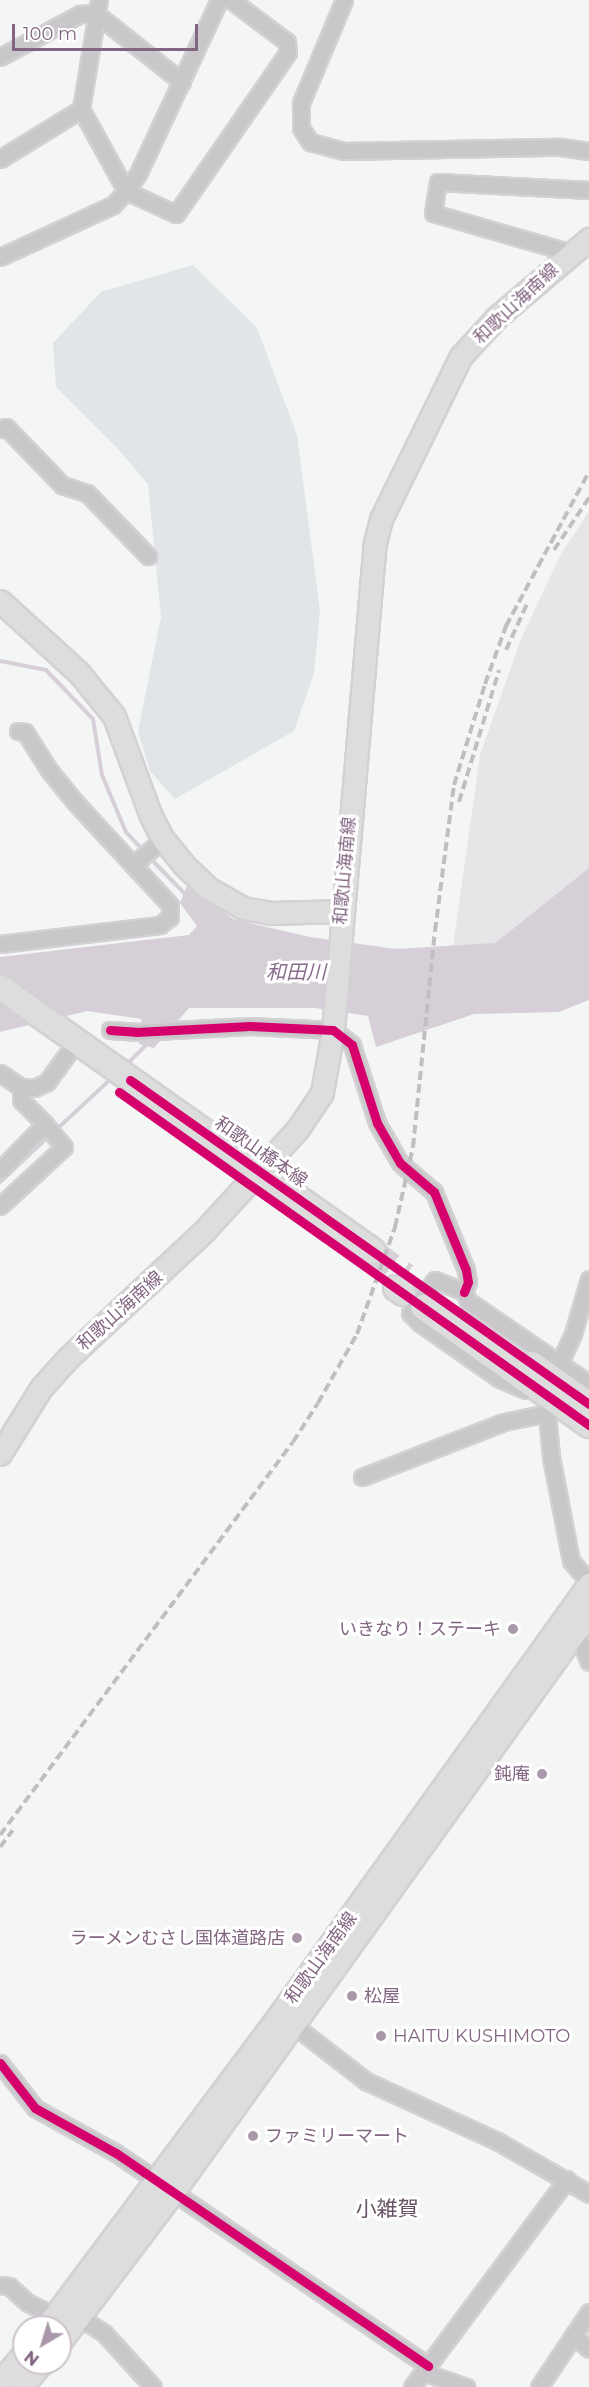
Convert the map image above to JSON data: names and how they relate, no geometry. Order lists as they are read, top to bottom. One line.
{"streets":{"main road":["和歌山海南線","和歌山橋本線"]},"crossings":[["和歌山海南線","和歌山橋本線"]],"districts":["小雑賀"],"water":["和田川"],"places":["いきなり！ステーキ","鈍庵","ラーメンむさし国体道路店","松屋","HAITU KUSHIMOTO","ファミリーマート"],"scale_bar":"100 m","north":"bottom left"}
